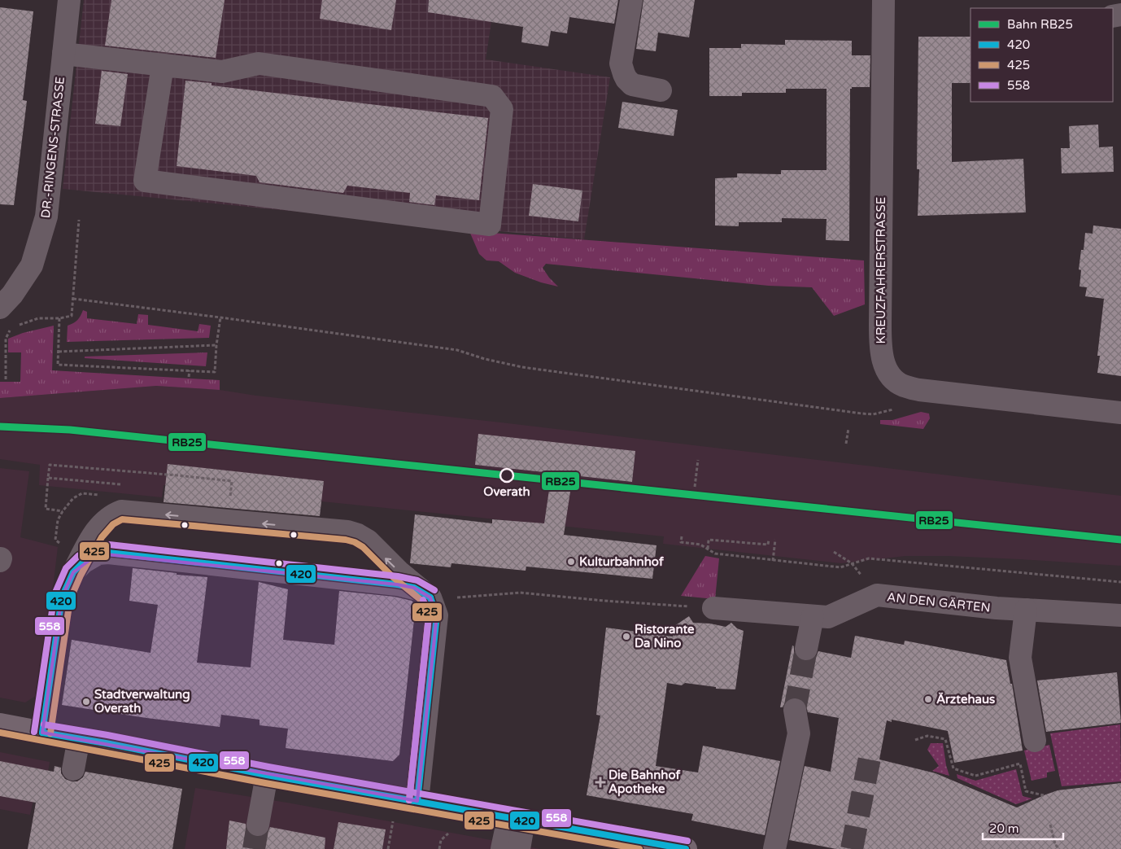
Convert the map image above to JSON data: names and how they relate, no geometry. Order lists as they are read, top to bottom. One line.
{"streets":{"street":["DR.-RINGENS-STRASSE","KREUZFAHRERSTRASSE","AN DEN GÄRTEN"]},"places":{"other":["Overath","Kulturbahnhof","Ristorante Da Nino","Ärztehaus","Stadtverwaltung Overath"],"health":["Die Bahnhof Apotheke"]},"lines":["rail line RB25","transit line 425","transit line 558","transit line 420"],"legend":["Bahn RB25","420","425","558"],"scale_bar":"20 m"}
